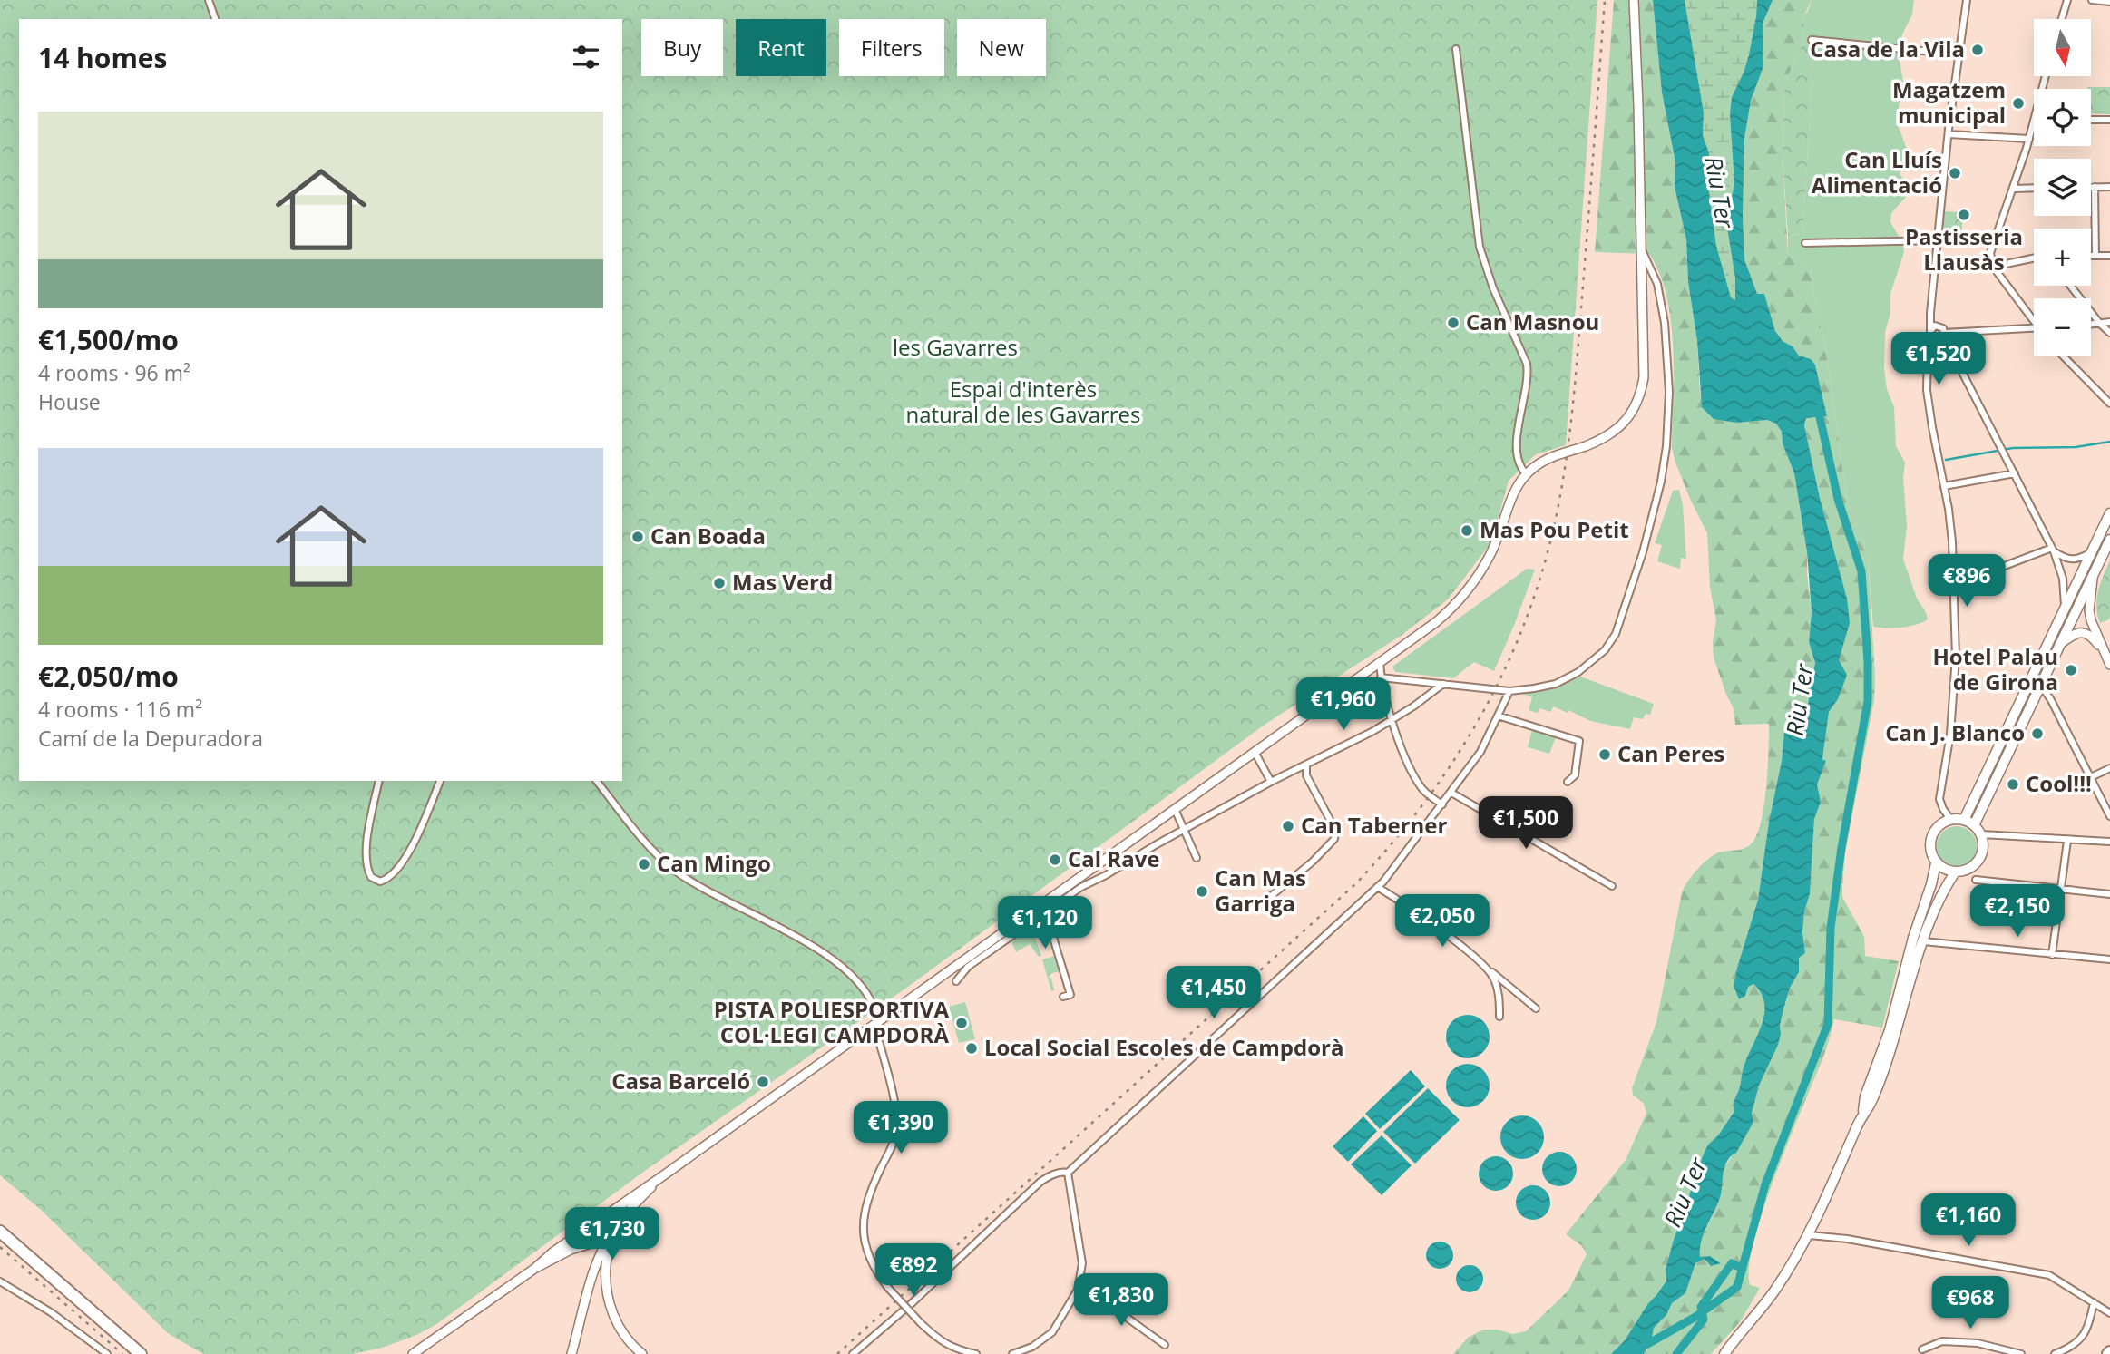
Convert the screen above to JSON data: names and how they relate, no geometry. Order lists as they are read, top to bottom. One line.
{"water":["Riu Ter"],"parks":["les Gavarres","Espai d'interès natural de les Gavarres"],"places":["Casa de la Vila","Magatzem municipal","Can Lluís Alimentació","Pastisseria Llausàs","Can Masnou","Mas Pou Petit","Can Boada","Mas Verd","Hotel Palau de Girona","Can J. Blanco","Can Peres","Cool!!!","Can Taberner","Cal Rave","Can Mingo","Can Mas Garriga","PISTA POLIESPORTIVA COL·LEGI CAMPDORÀ","Local Social Escoles de Campdorà","Casa Barceló"],"north":"bottom","page":{"map_buttons":["+","−"],"chip":["Buy","Rent","Filters","New"],"heading":"14 homes","list":[{"name":"€1,500/mo","note":"4 rooms · 96 m² · House"},{"name":"€2,050/mo","note":"4 rooms · 116 m² · Camí de la Depuradora"}],"price":["€1,520","€896","€1,960","€1,500","€2,150","€2,050","€1,120","€1,450","€1,390","€1,160","€1,730","€892","€1,830","€968"]}}
